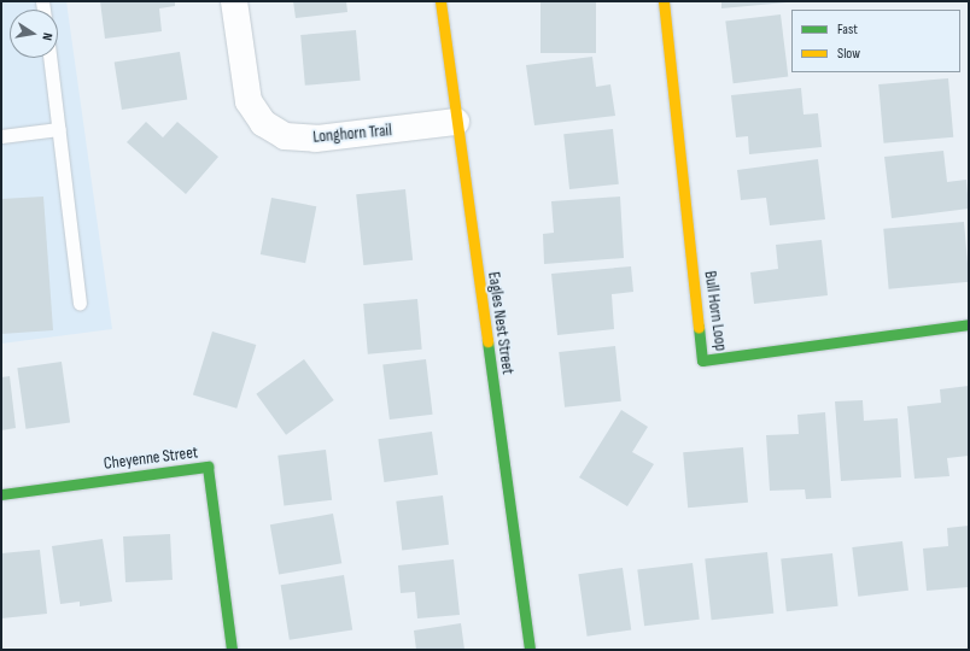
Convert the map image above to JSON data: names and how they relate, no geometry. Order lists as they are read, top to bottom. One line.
{"streets":{"street":["Longhorn Trail","Bull Horn Loop","Eagles Nest Street","Cheyenne Street"]},"crossings":[["Longhorn Trail","Eagles Nest Street"]],"legend":["Fast","Slow"],"north":"right"}
